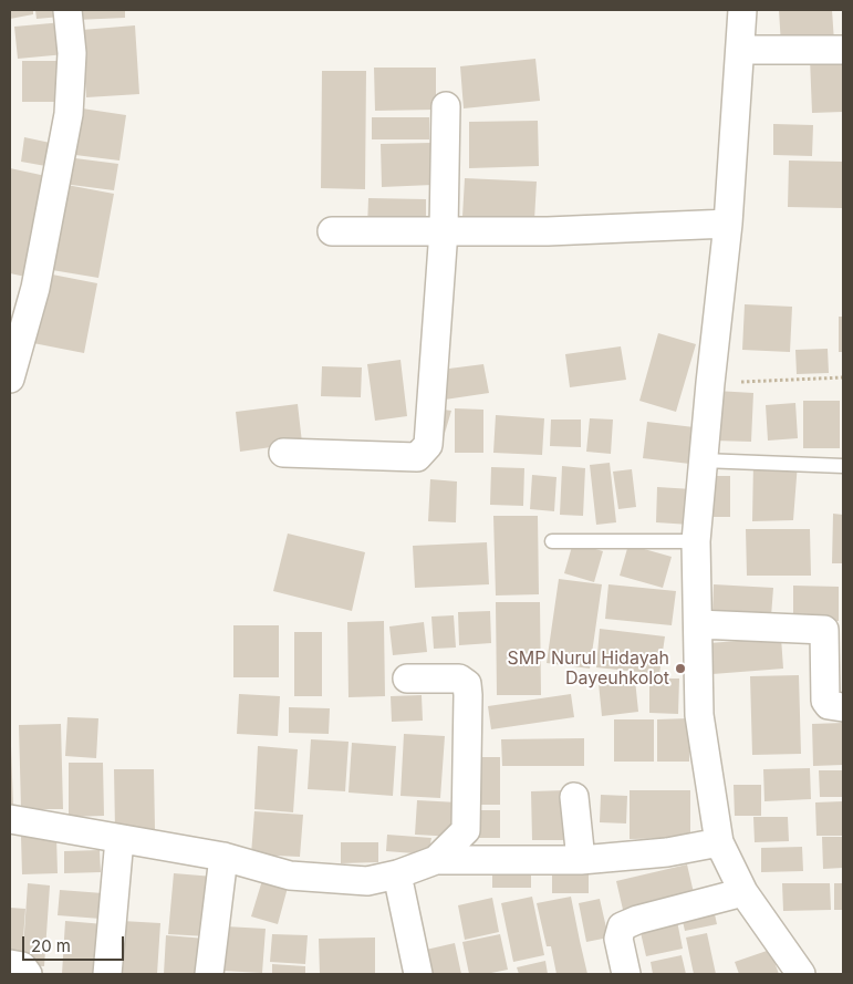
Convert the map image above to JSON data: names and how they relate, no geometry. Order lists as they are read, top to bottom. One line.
{"places":["SMP Nurul Hidayah Dayeuhkolot"],"scale_bar":"20 m"}
